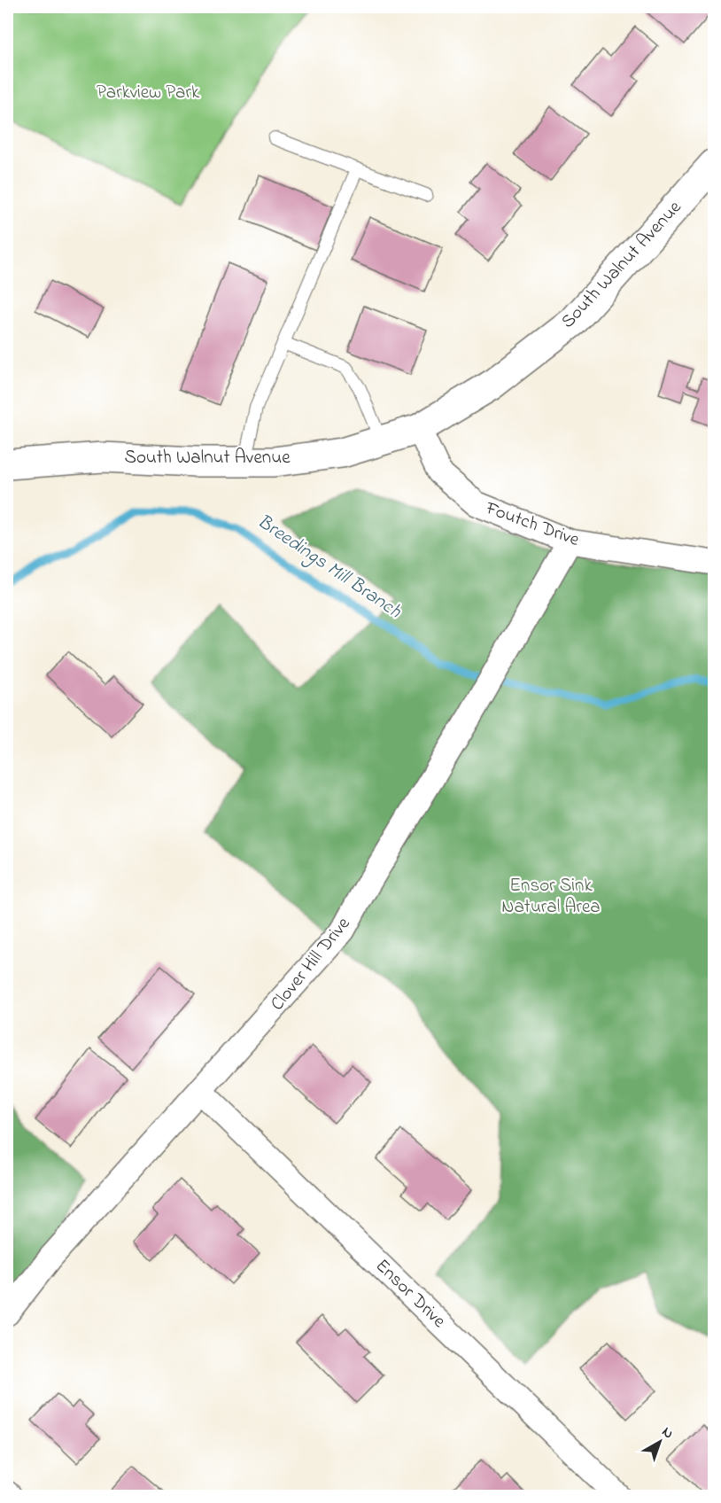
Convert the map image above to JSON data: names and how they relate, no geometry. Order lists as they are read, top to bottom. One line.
{"streets":{"street":["South Walnut Avenue","Foutch Drive","Clover Hill Drive","Ensor Drive"]},"crossings":[["South Walnut Avenue","Foutch Drive"],["Foutch Drive","Clover Hill Drive"],["Clover Hill Drive","Ensor Drive"]],"water":["Breedings Mill Branch"],"parks":["Parkview Park","Ensor Sink Natural Area"],"north":"top right"}
